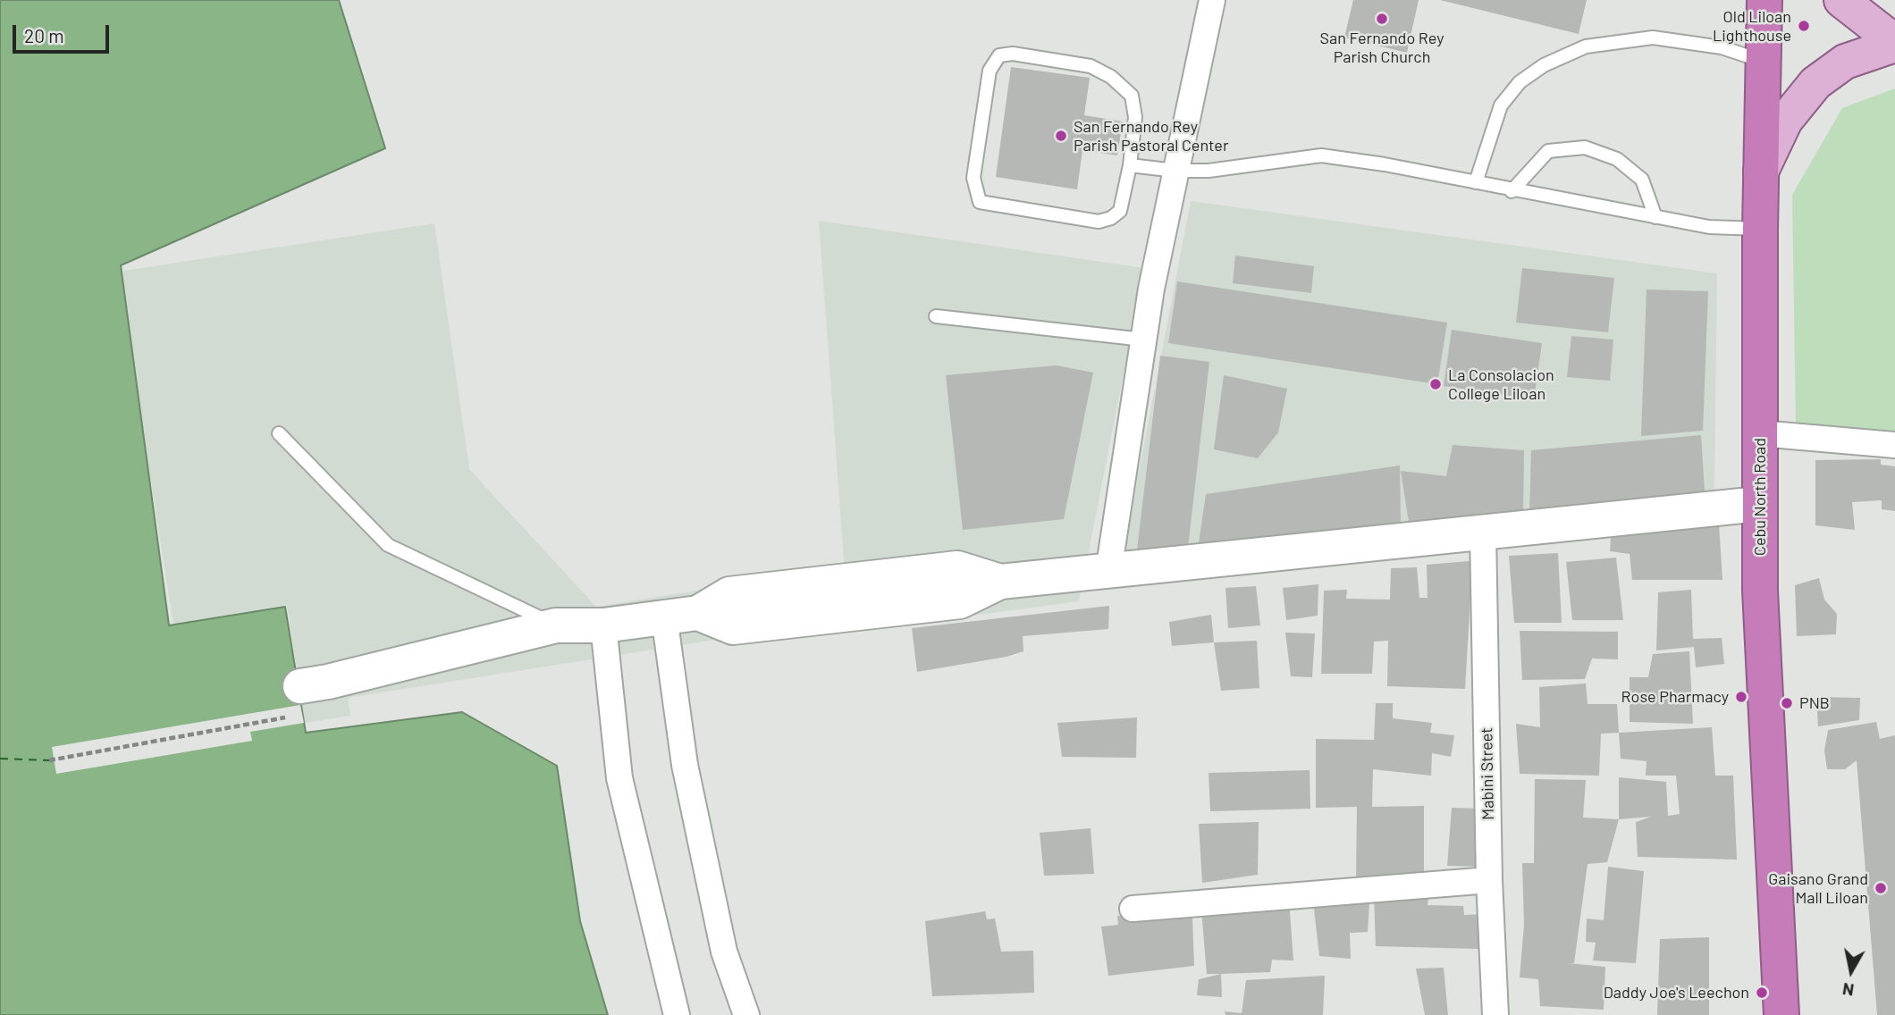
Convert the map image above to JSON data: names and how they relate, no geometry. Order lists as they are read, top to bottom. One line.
{"streets":{"highway":["Cebu North Road"],"street":["Mabini Street"]},"places":["San Fernando Rey Parish Church","Old Liloan Lighthouse","San Fernando Rey Parish Pastoral Center","La Consolacion College Liloan","Rose Pharmacy","PNB","Gaisano Grand Mall Liloan","Daddy Joe's Leechon"],"scale_bar":"20 m","north":"bottom"}
